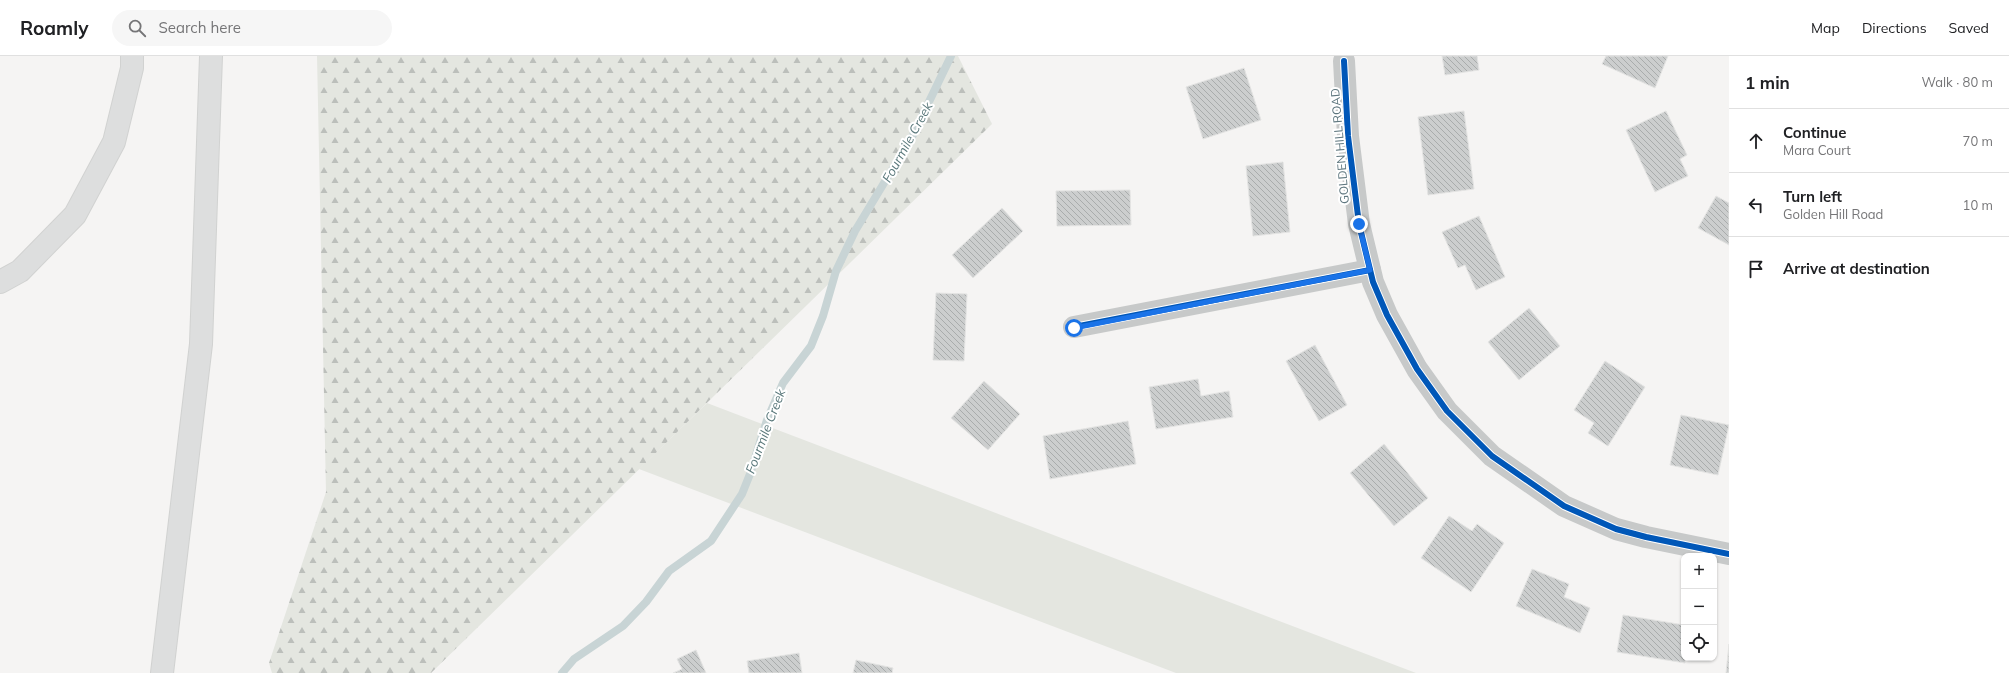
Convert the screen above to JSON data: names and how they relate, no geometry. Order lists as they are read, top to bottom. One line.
{"streets":{"street":["GOLDEN HILL ROAD"]},"water":["Fourmile Creek"],"page":{"header":"Roamly","search":"Search here","nav":["Map","Directions","Saved"],"heading":["1 min","Walk · 80 m"],"list":[["Continue","Mara Court","70 m"],["Turn left","Golden Hill Road","10 m"],"Arrive at destination"],"map_buttons":["+","−"]}}
